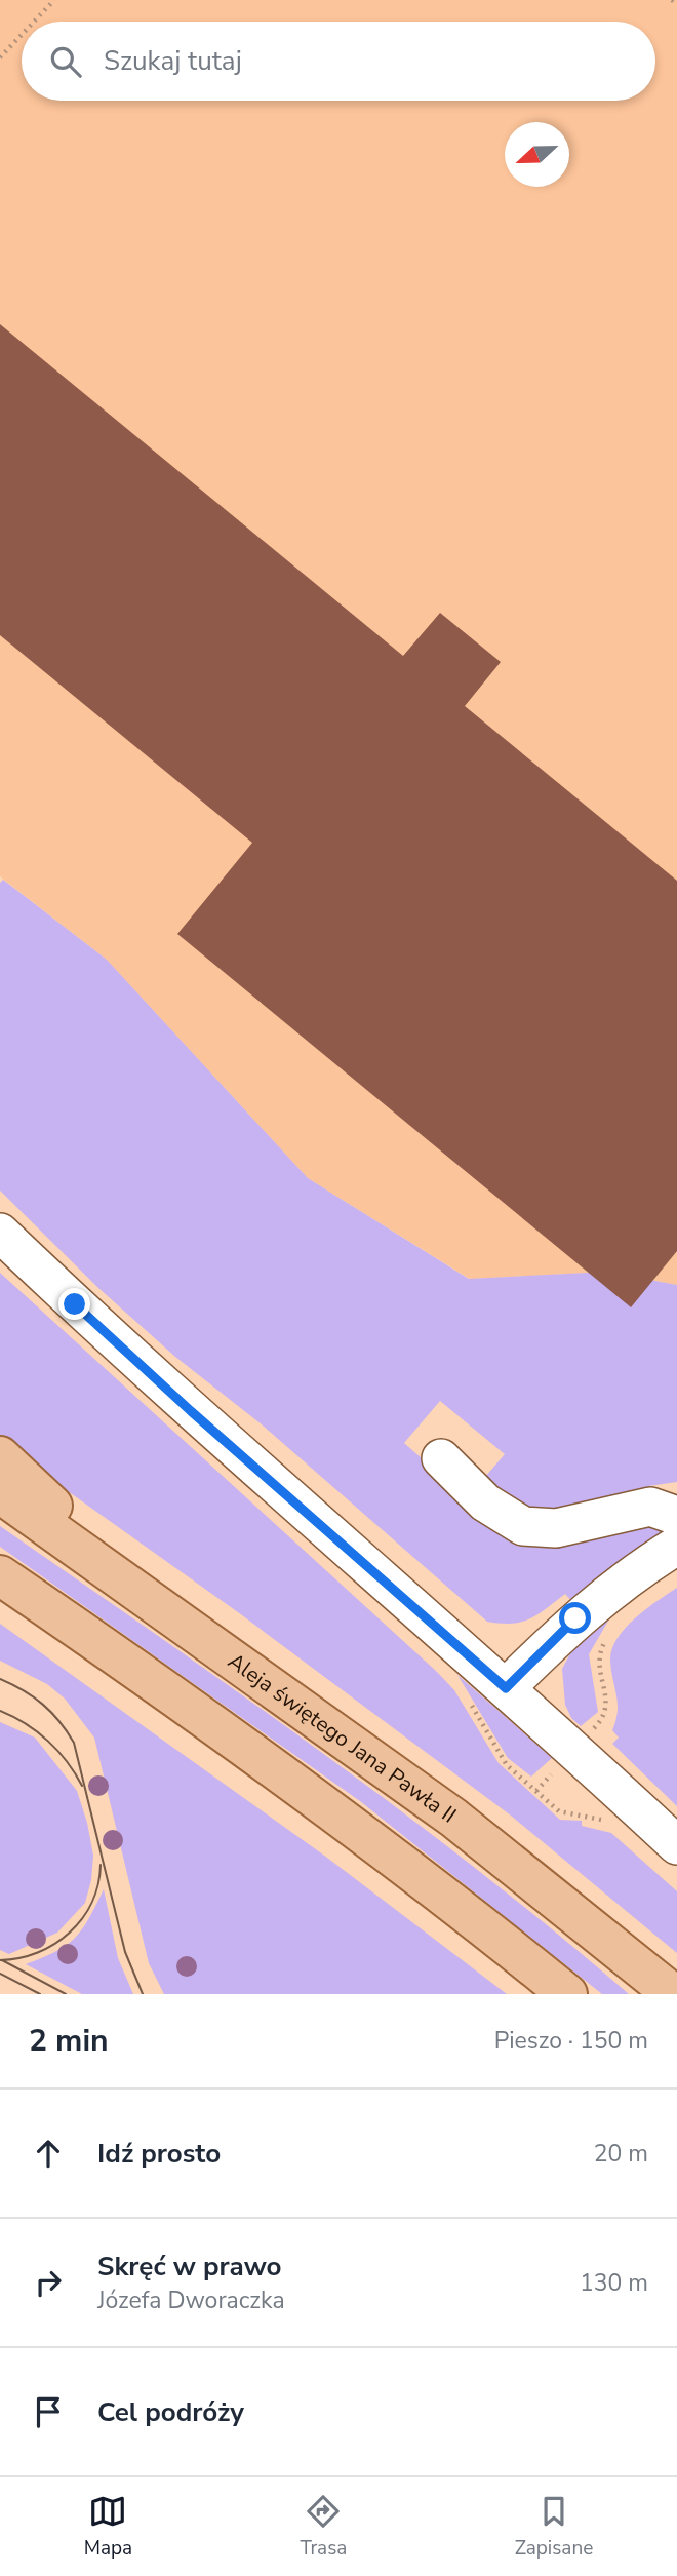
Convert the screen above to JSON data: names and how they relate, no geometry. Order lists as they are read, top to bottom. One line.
{"streets":{"main road":["Aleja świętego Jana Pawła II"]},"north":"left","page":{"search":"Szukaj tutaj","heading":["2 min","Pieszo · 150 m"],"list":[["Idź prosto","20 m"],["Skręć w prawo","Józefa Dworaczka","130 m"],"Cel podróży"],"nav":["Mapa","Trasa","Zapisane"]}}
